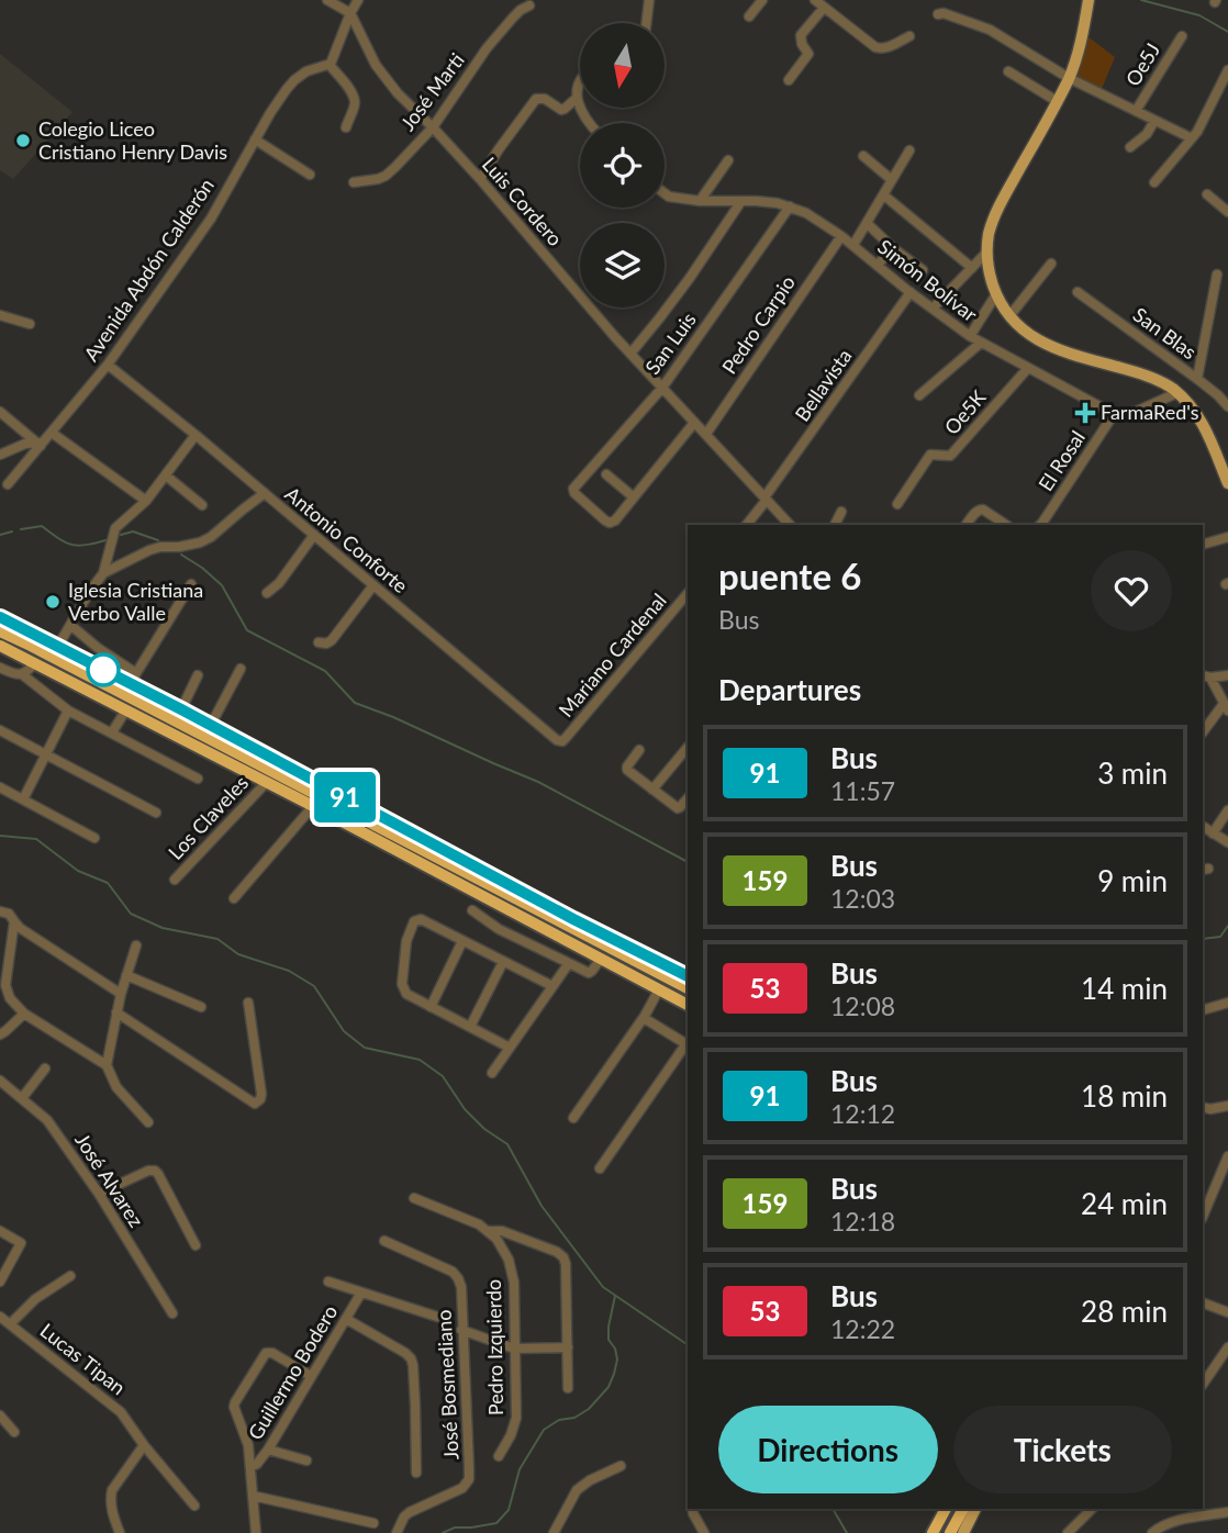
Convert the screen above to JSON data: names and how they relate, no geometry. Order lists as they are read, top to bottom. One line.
{"streets":{"street":["Oe5J","José Marti","Luis Cordero","Avenida Abdón Calderón","Simón Bolívar","Pedro Carpio","San Blas","San Luis","Bellavista","Oe5K","El Rosal","Antonio Conforte","Mariano Cardenal","Los Claveles","José Alvarez","Pedro Izquierdo","Lucas Tipan","Guillermo Bodero","José Bosmediano"]},"crossings":[["José Marti","Luis Cordero"],["Luis Cordero","Pedro Carpio"],["Luis Cordero","San Luis"],["Luis Cordero","Bellavista"],["Avenida Abdón Calderón","Antonio Conforte"],["Simón Bolívar","Pedro Carpio"],["Simón Bolívar","San Luis"],["Simón Bolívar","Bellavista"],["Simón Bolívar","Oe5K"],["Simón Bolívar","El Rosal"],["Antonio Conforte","Mariano Cardenal"]],"places":{"other":["Colegio Liceo Cristiano Henry Davis","Iglesia Cristiana Verbo Valle"],"health":["FarmaRed's"]},"lines":["bus line 91"],"north":"bottom","page":{"on_map":"91","heading":[["puente 6","Bus"],"Departures"],"list":[{"mark":"91","name":"Bus","note":"11:57","value":"3 min"},{"mark":"159","name":"Bus","note":"12:03","value":"9 min"},{"mark":"53","name":"Bus","note":"12:08","value":"14 min"},{"mark":"91","name":"Bus","note":"12:12","value":"18 min"},{"mark":"159","name":"Bus","note":"12:18","value":"24 min"},{"mark":"53","name":"Bus","note":"12:22","value":"28 min"}],"buttons":["Directions","Tickets"]}}
